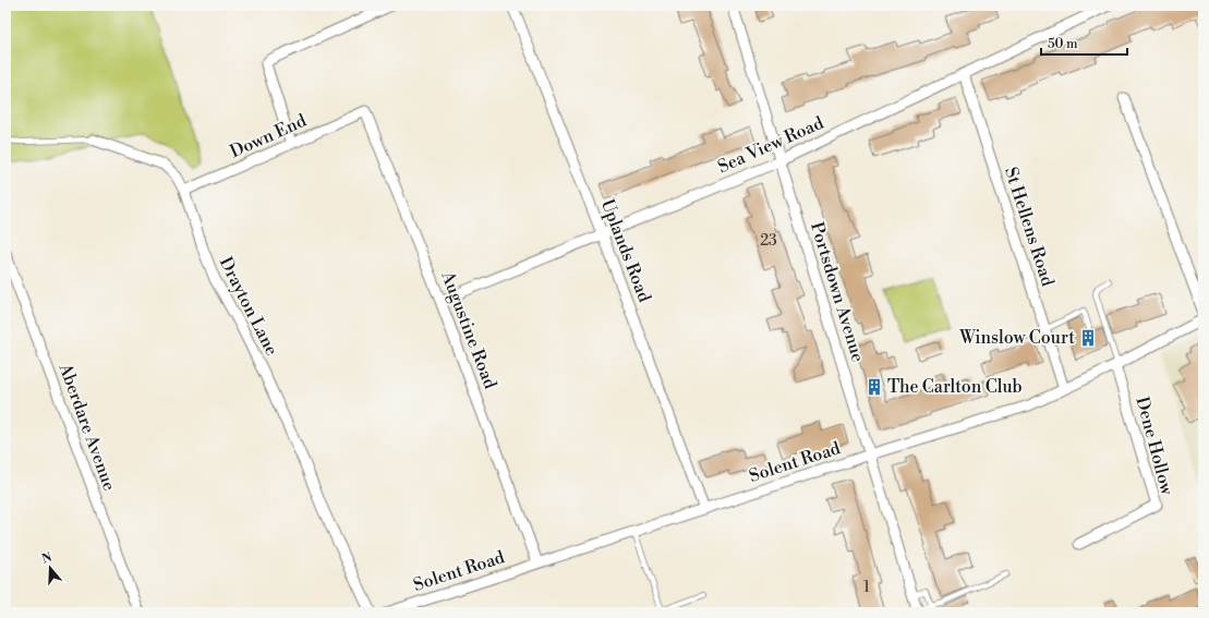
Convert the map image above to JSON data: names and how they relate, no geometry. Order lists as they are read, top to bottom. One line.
{"streets":{"street":["Down End","Sea View Road","St Hellens Road","Uplands Road","Portsdown Avenue","Drayton Lane","Augustine Road","Aberdare Avenue","Dene Hollow","Solent Road"]},"crossings":[["Down End","Drayton Lane"],["Down End","Augustine Road"],["Sea View Road","St Hellens Road"],["Sea View Road","Uplands Road"],["Sea View Road","Portsdown Avenue"],["Sea View Road","Augustine Road"],["St Hellens Road","Solent Road"],["Uplands Road","Solent Road"],["Portsdown Avenue","Solent Road"],["Augustine Road","Solent Road"],["Dene Hollow","Solent Road"]],"places":{"building":["Winslow Court","The Carlton Club"]},"house_numbers":["23","1"],"scale_bar":"50 m","north":"top"}
